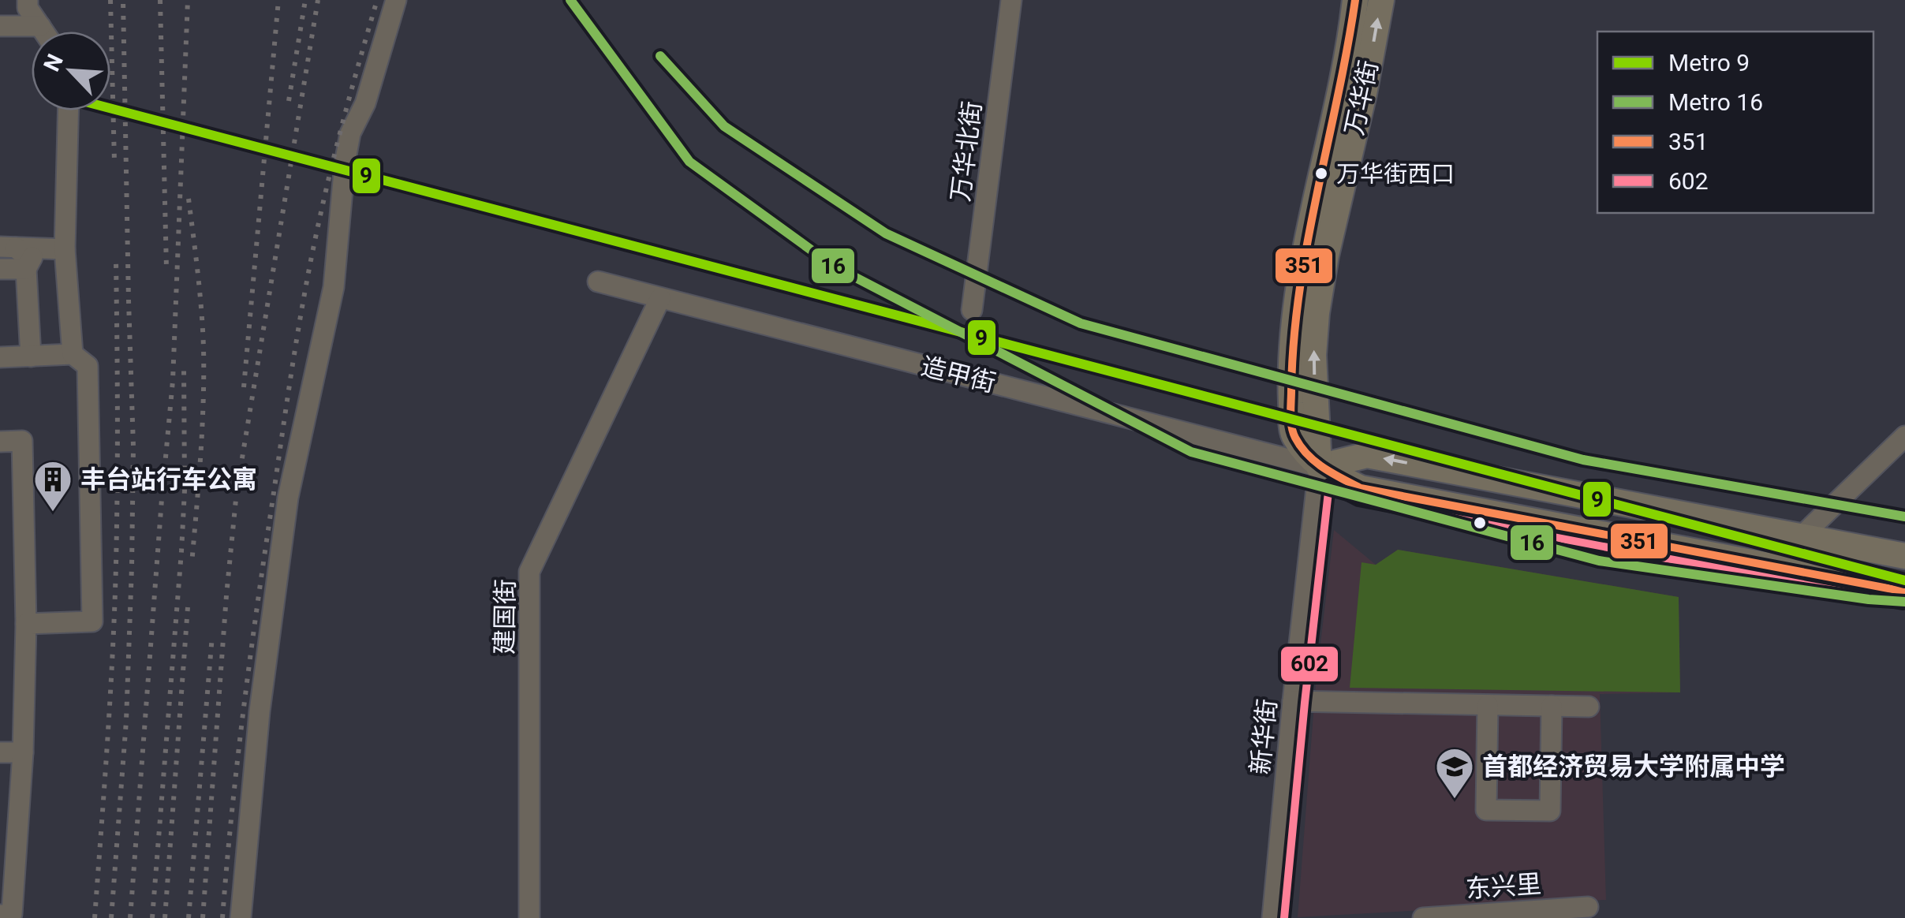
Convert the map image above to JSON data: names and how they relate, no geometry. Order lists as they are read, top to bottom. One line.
{"streets":{"main road":["万华街","造甲街"],"street":["万华北街","建国街","新华街","东兴里"]},"crossings":[["万华街","造甲街"],["万华街","新华街"],["造甲街","建国街"],["造甲街","新华街"]],"places":{"other":["万华街西口"],"building":["丰台站行车公寓"],"school or university":["首都经济贸易大学附属中学"]},"lines":["metro line 16","transit line 351","metro line 9","transit line 602"],"legend":["Metro 9","Metro 16","351","602"],"north":"top left"}
